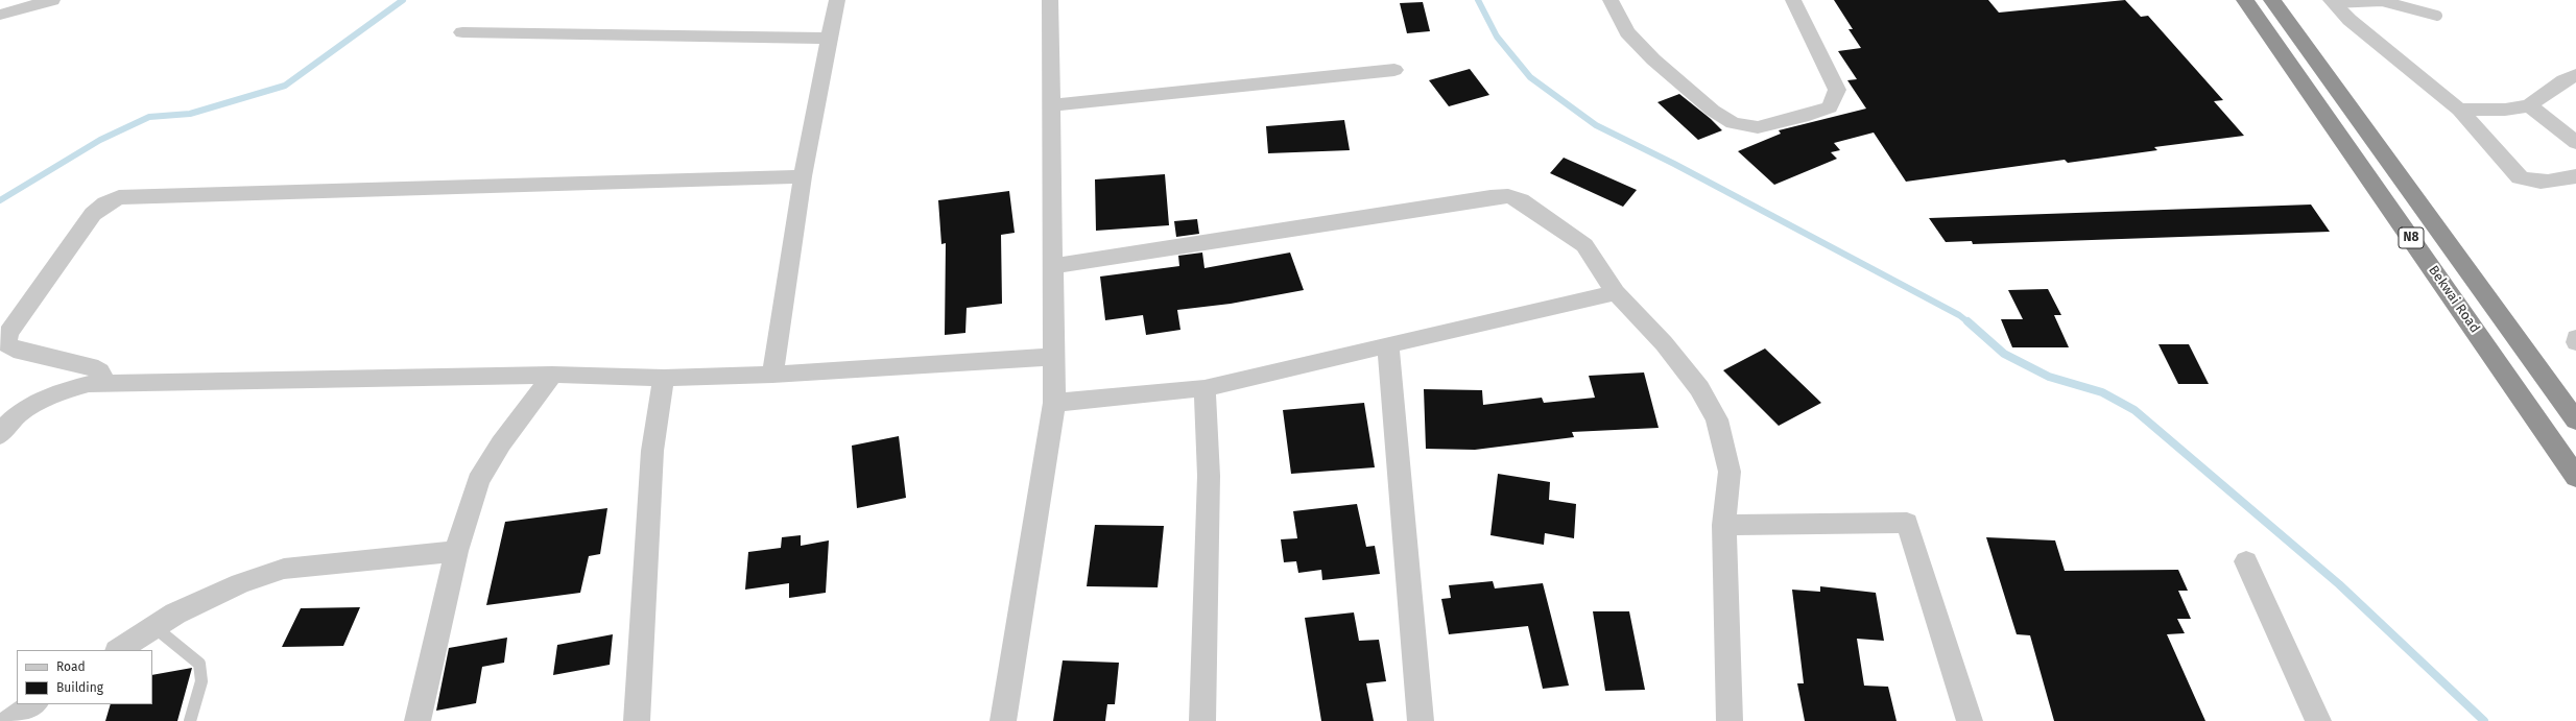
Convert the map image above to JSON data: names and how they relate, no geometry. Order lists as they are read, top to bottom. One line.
{"streets":{"highway":["N8","Bekwai Road"]},"legend":["Road","Building"]}
